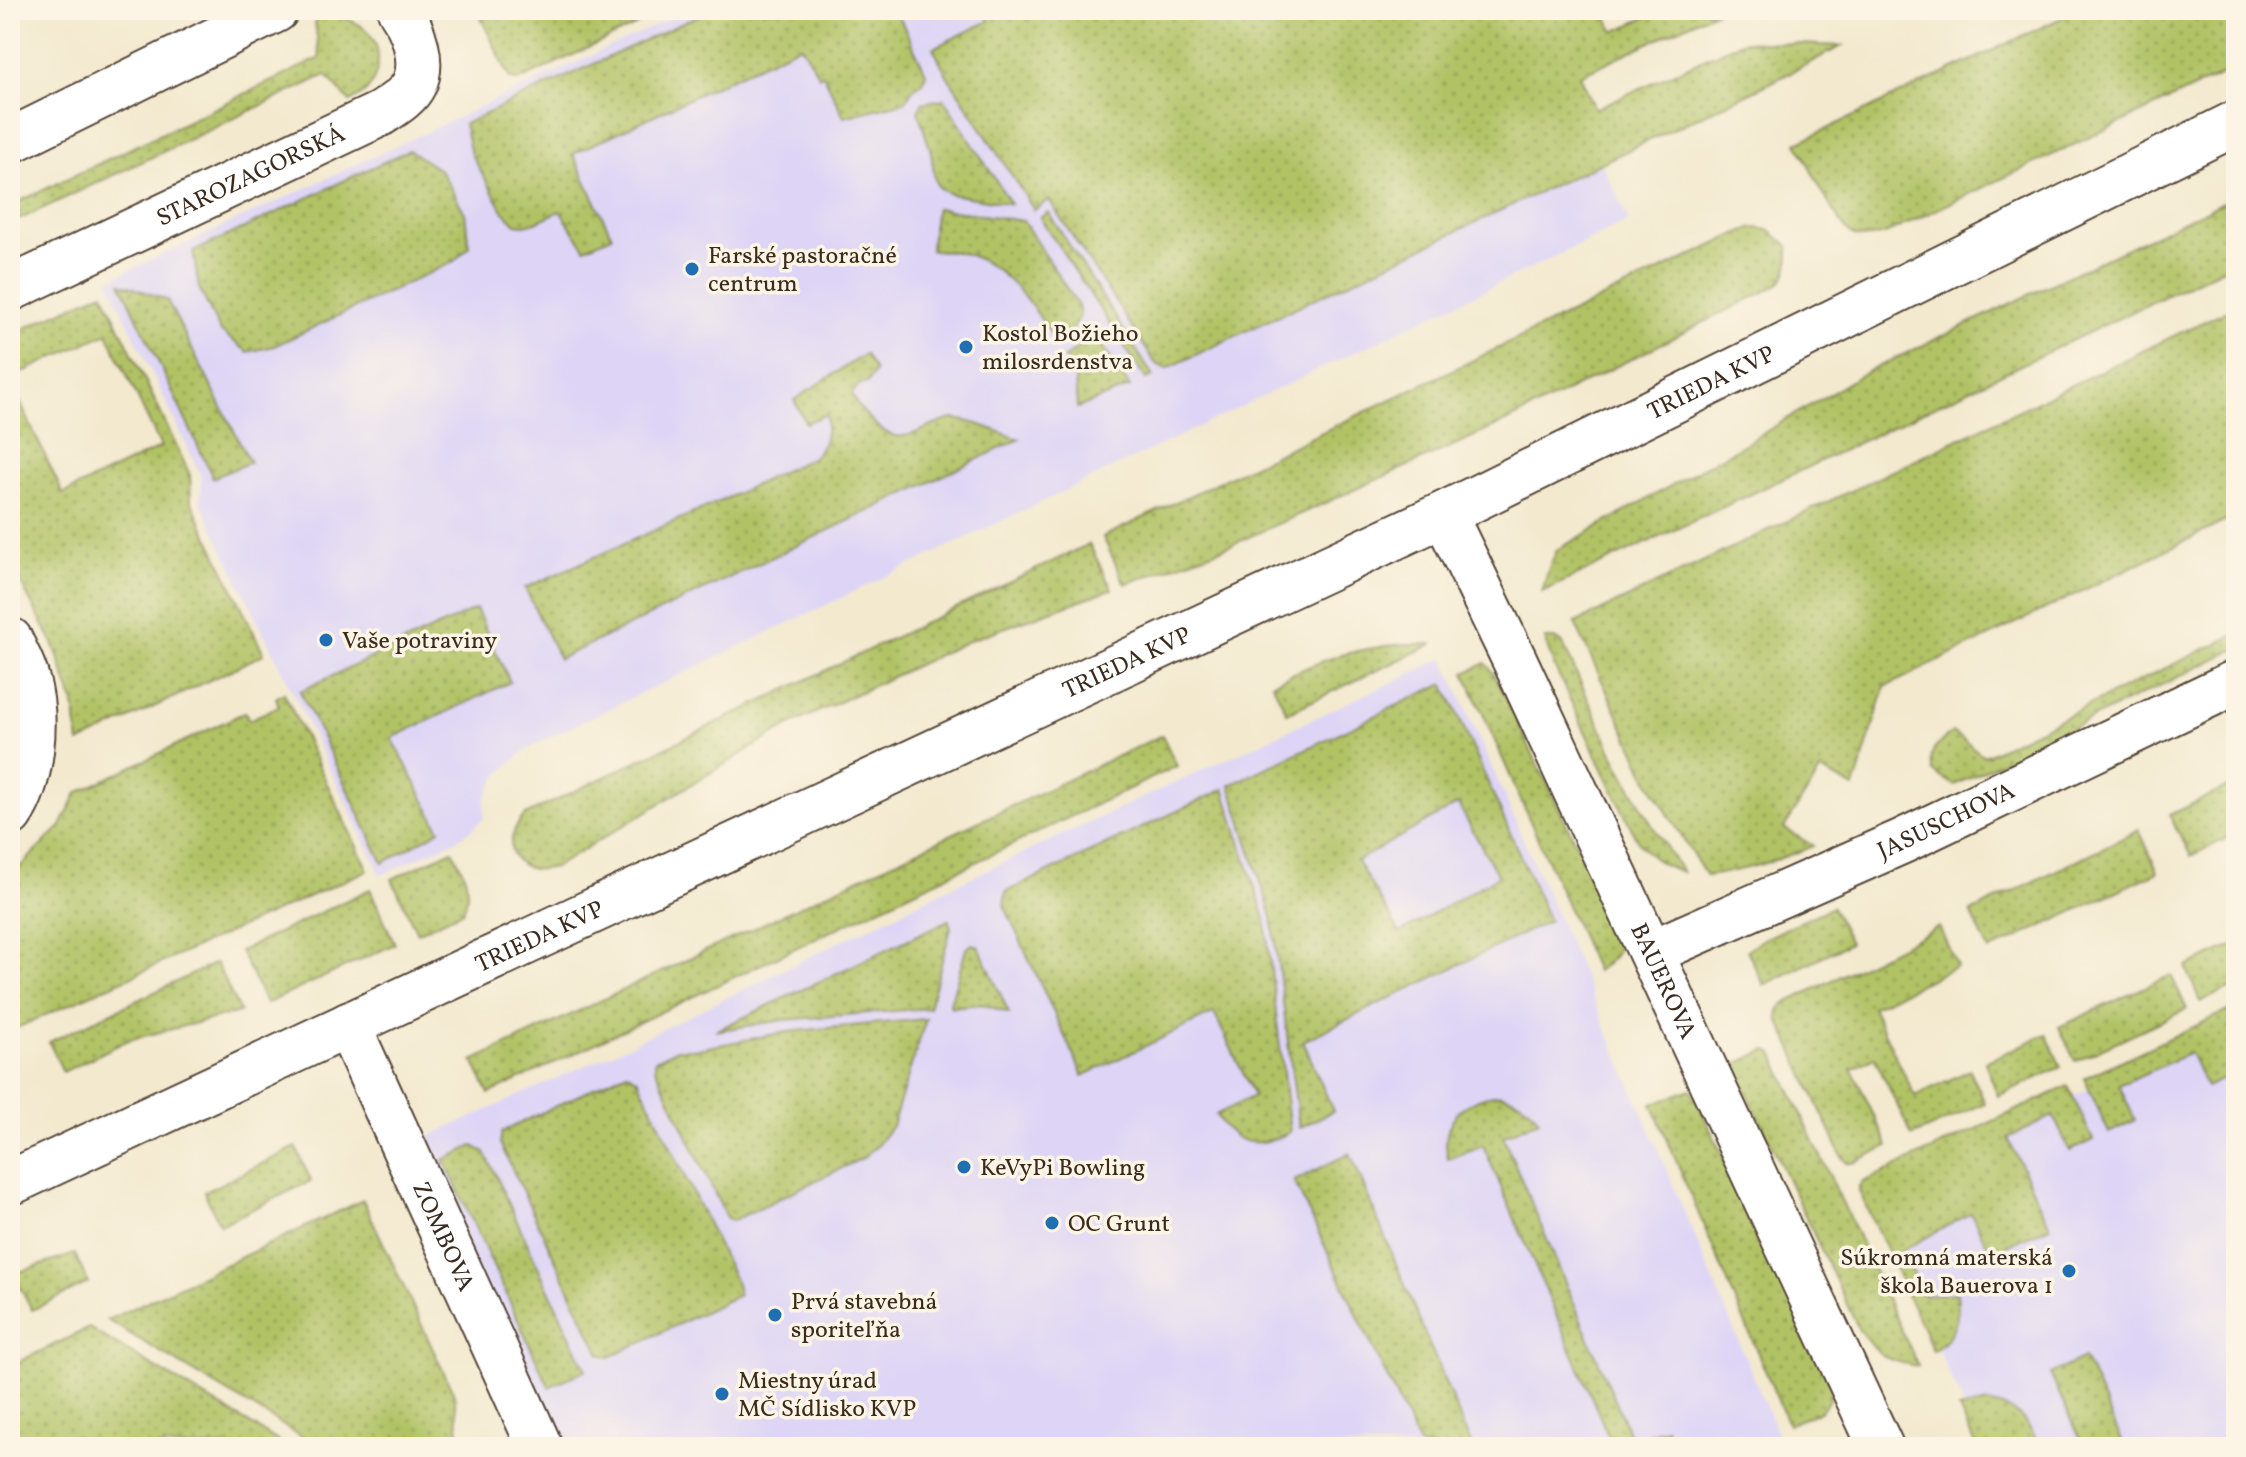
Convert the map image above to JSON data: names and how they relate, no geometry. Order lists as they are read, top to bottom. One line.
{"streets":{"street":["STAROZAGORSKÁ","TRIEDA KVP","JASUSCHOVA","BAUEROVA","ZOMBOVA"]},"crossings":[["TRIEDA KVP","BAUEROVA"],["TRIEDA KVP","ZOMBOVA"],["JASUSCHOVA","BAUEROVA"]],"places":["Farské pastoračné centrum","Kostol Božieho milosrdenstva","Vaše potraviny","KeVyPi Bowling","OC Grunt","Súkromná materská škola Bauerova 1","Prvá stavebná sporiteľňa","Miestny úrad MČ Sídlisko KVP"]}
